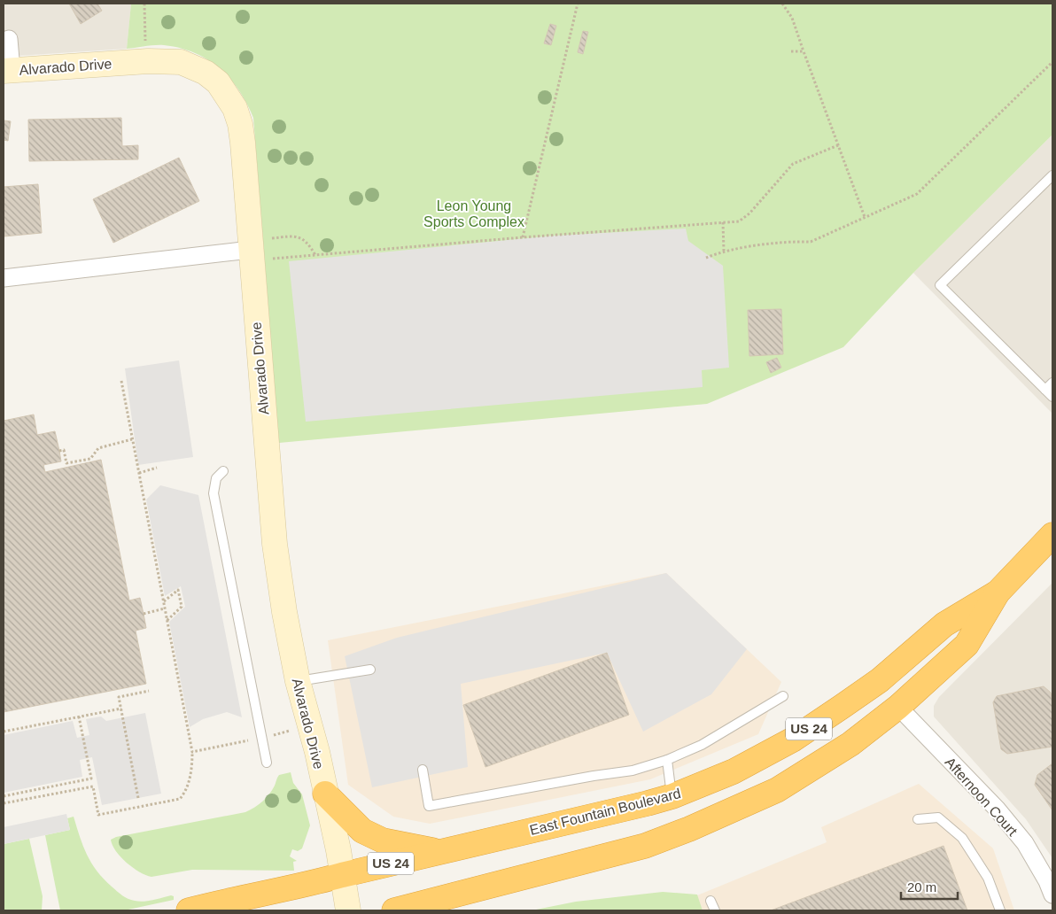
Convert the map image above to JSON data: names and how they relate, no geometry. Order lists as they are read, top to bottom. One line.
{"streets":{"highway":["US 24","East Fountain Boulevard"],"street":["Alvarado Drive","Afternoon Court"]},"crossings":[["Alvarado Drive","East Fountain Boulevard"],["Afternoon Court","East Fountain Boulevard"]],"parks":["Leon Young Sports Complex"],"scale_bar":"20 m"}
